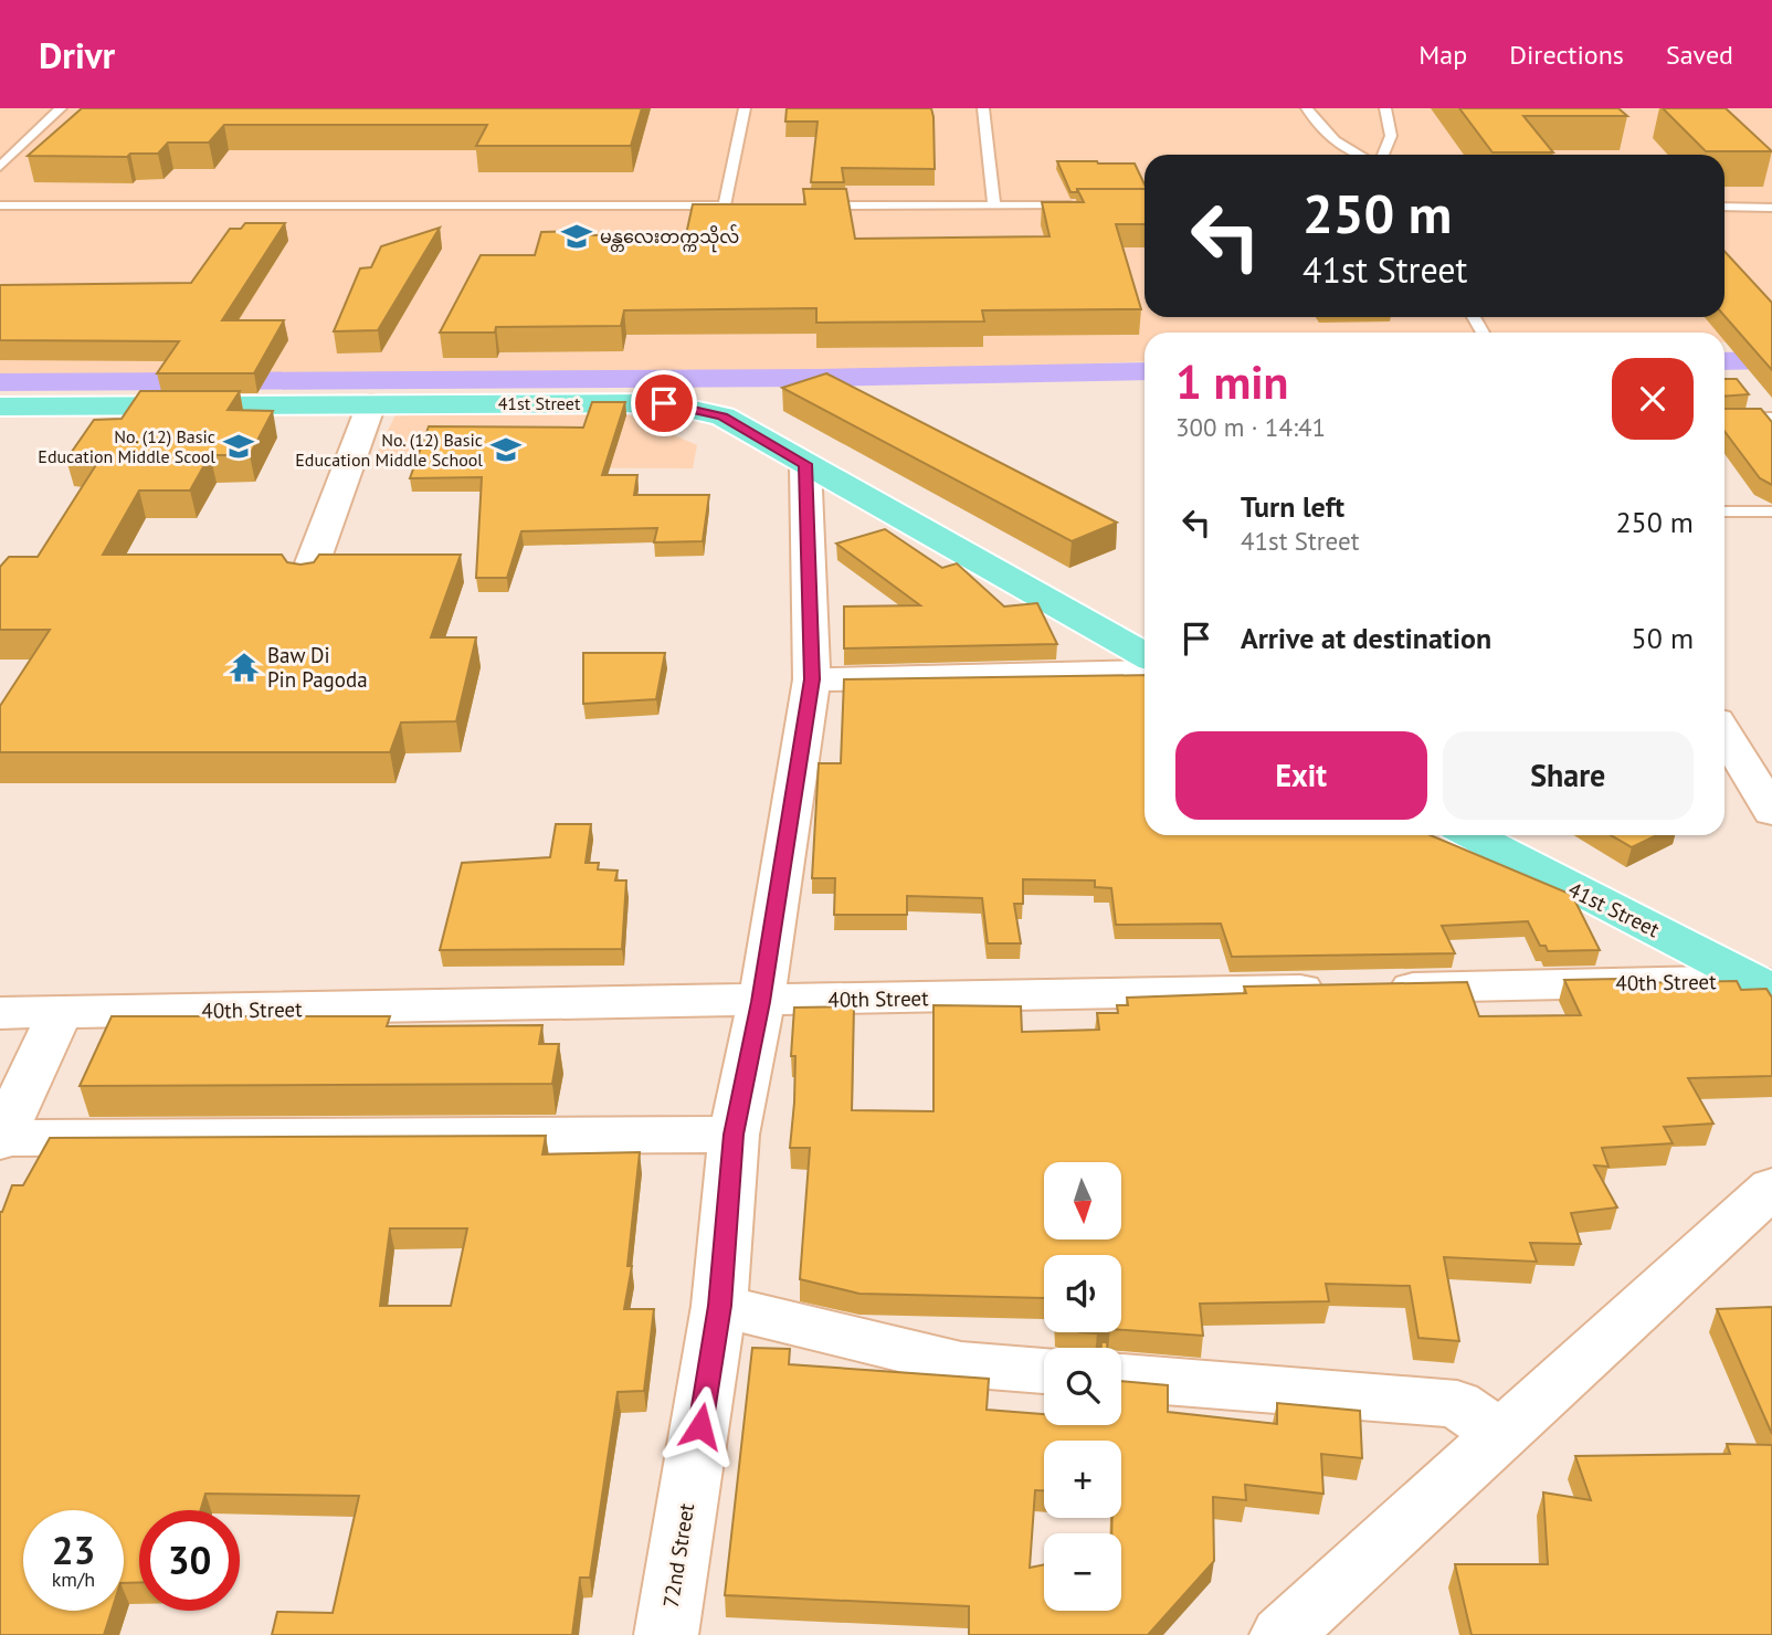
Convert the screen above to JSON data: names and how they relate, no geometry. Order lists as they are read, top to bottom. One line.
{"streets":{"main road":["41st Street"],"street":["40th Street","72nd Street"]},"crossings":[["41st Street","40th Street"],["41st Street","72nd Street"],["40th Street","72nd Street"]],"places":{"school or university":["မန္တလေးတက္ကသိုလ်","No. (12) Basic Education Middle Scool","No. (12) Basic Education Middle School"],"temple":["Baw Di Pin Pagoda"]},"north":"bottom","page":{"header":"Drivr","nav":["Map","Directions","Saved"],"turn":["250 m","41st Street"],"heading":["1 min","300 m · 14:41"],"list":[{"name":"Turn left","note":"41st Street","value":"250 m"},{"name":"Arrive at destination","value":"50 m"}],"buttons":["Exit","Share"],"map_buttons":["+","−"],"speed":"23 km/h","limit":"30"}}
